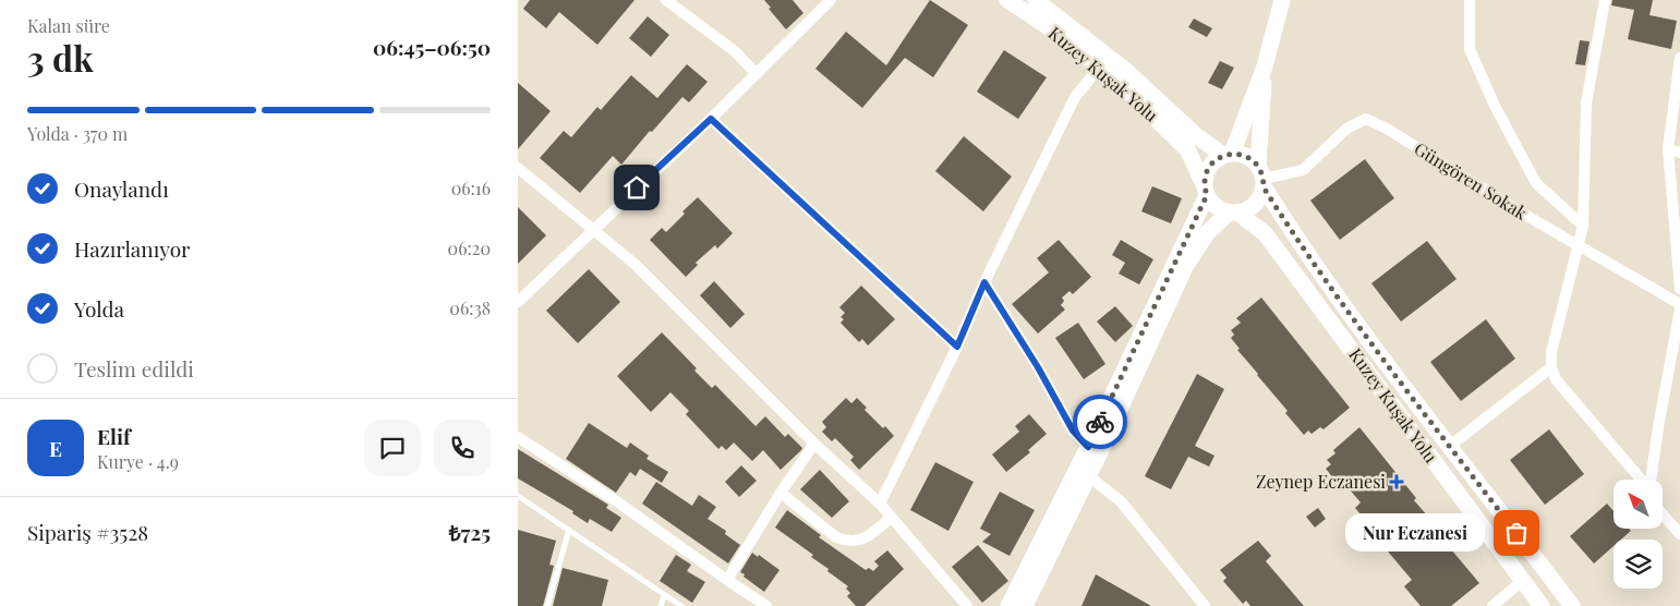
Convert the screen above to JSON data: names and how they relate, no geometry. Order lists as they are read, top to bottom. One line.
{"streets":{"main road":["Kuzey Kuşak Yolu"],"street":["Güngören Sokak"]},"crossings":[["Kuzey Kuşak Yolu","Güngören Sokak"]],"places":{"health":["Zeynep Eczanesi"],"other":["Nur Eczanesi"]},"north":"top left","page":{"heading":["3 dk","Kalan süre","06:45–06:50"],"panel":["Elif","Kurye · 4.9","Sipariş #3528","₺725"],"bar":"Yolda · 370 m","list":[["Onaylandı","06:16"],["Hazırlanıyor","06:20"],["Yolda","06:38"],"Teslim edildi"],"round":"E","bubble":"Nur Eczanesi"}}
